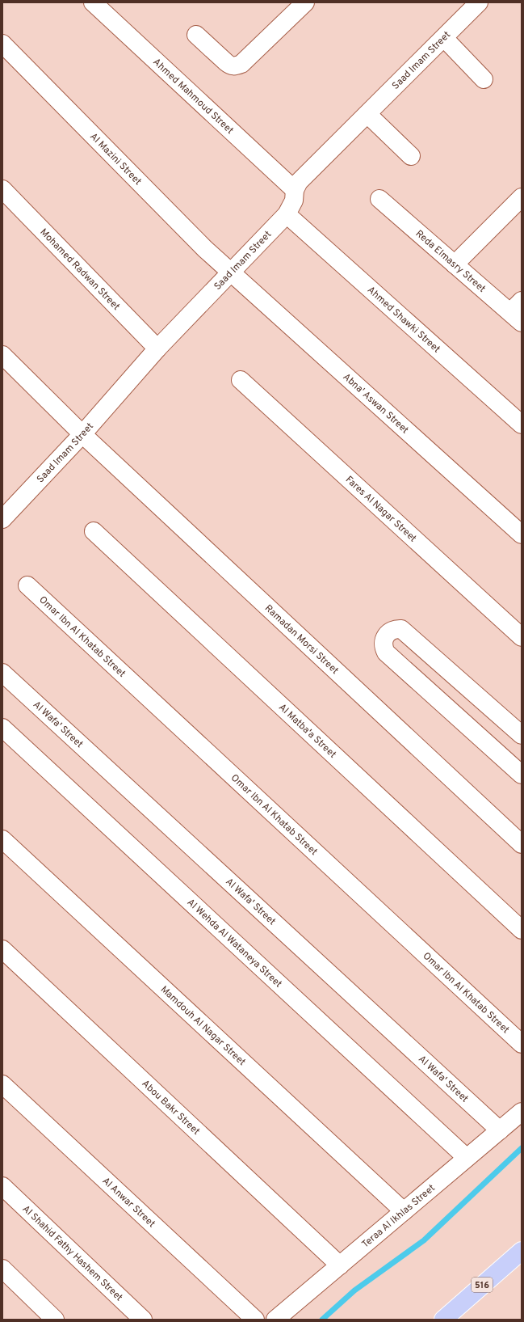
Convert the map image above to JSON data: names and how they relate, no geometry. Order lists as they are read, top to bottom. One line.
{"streets":{"highway":["516"],"street":["Saad Imam Street","Ahmed Mahmoud Street","Al Mazini Street","Reda Elmasry Street","Mohamed Radwan Street","Ahmed Shawki Street","Abna' Aswan Street","Fares Al Nagar Street","Omar Ibn Al Khatab Street","Ramadan Morsi Street","Al Wafa' Street","Al Matba'a Street","Al Wehda Al Wataneya Street","Mamdouh Al Nagar Street","Abou Bakr Street","Al Anwar Street","Teraa Al Ikhlas Street","Al Shahid Fathy Hashem Street"]},"crossings":[["Saad Imam Street","Ahmed Mahmoud Street"],["Saad Imam Street","Al Mazini Street"],["Saad Imam Street","Mohamed Radwan Street"],["Saad Imam Street","Ahmed Shawki Street"],["Saad Imam Street","Abna' Aswan Street"],["Saad Imam Street","Ramadan Morsi Street"],["Al Mazini Street","Abna' Aswan Street"],["Al Wafa' Street","Teraa Al Ikhlas Street"],["Al Wehda Al Wataneya Street","Teraa Al Ikhlas Street"],["Mamdouh Al Nagar Street","Teraa Al Ikhlas Street"],["Abou Bakr Street","Teraa Al Ikhlas Street"]]}
